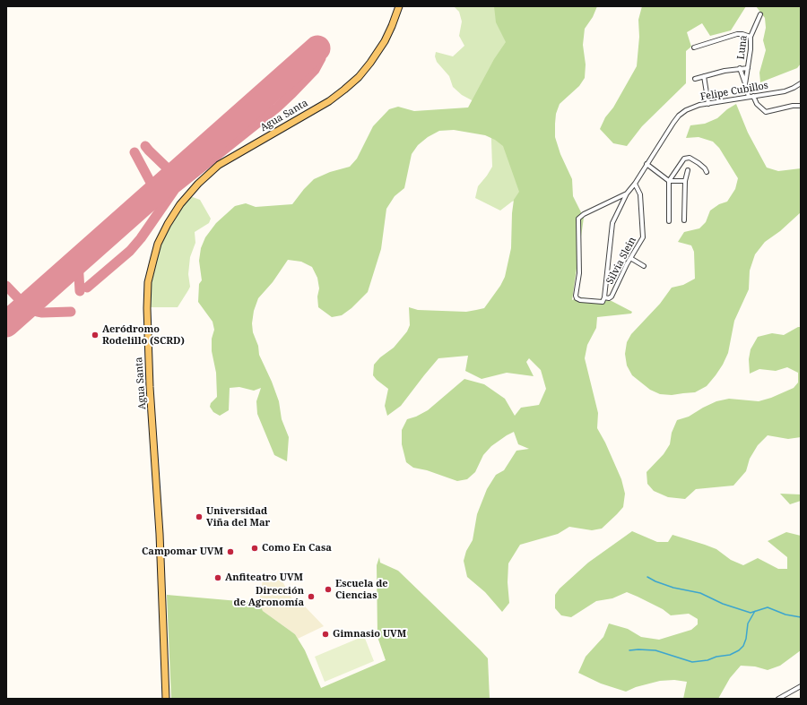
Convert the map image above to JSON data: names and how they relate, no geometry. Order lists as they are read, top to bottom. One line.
{"streets":{"main road":["Agua Santa"],"street":["Luna","Felipe Cubillos","Silvia Slein"]},"crossings":[["Luna","Felipe Cubillos"],["Felipe Cubillos","Silvia Slein"]],"places":["Aeródromo Rodelillo (SCRD)","Universidad Viña del Mar","Como En Casa","Campomar UVM","Anfiteatro UVM","Escuela de Ciencias","Dirección de Agronomía","Gimnasio UVM"]}
